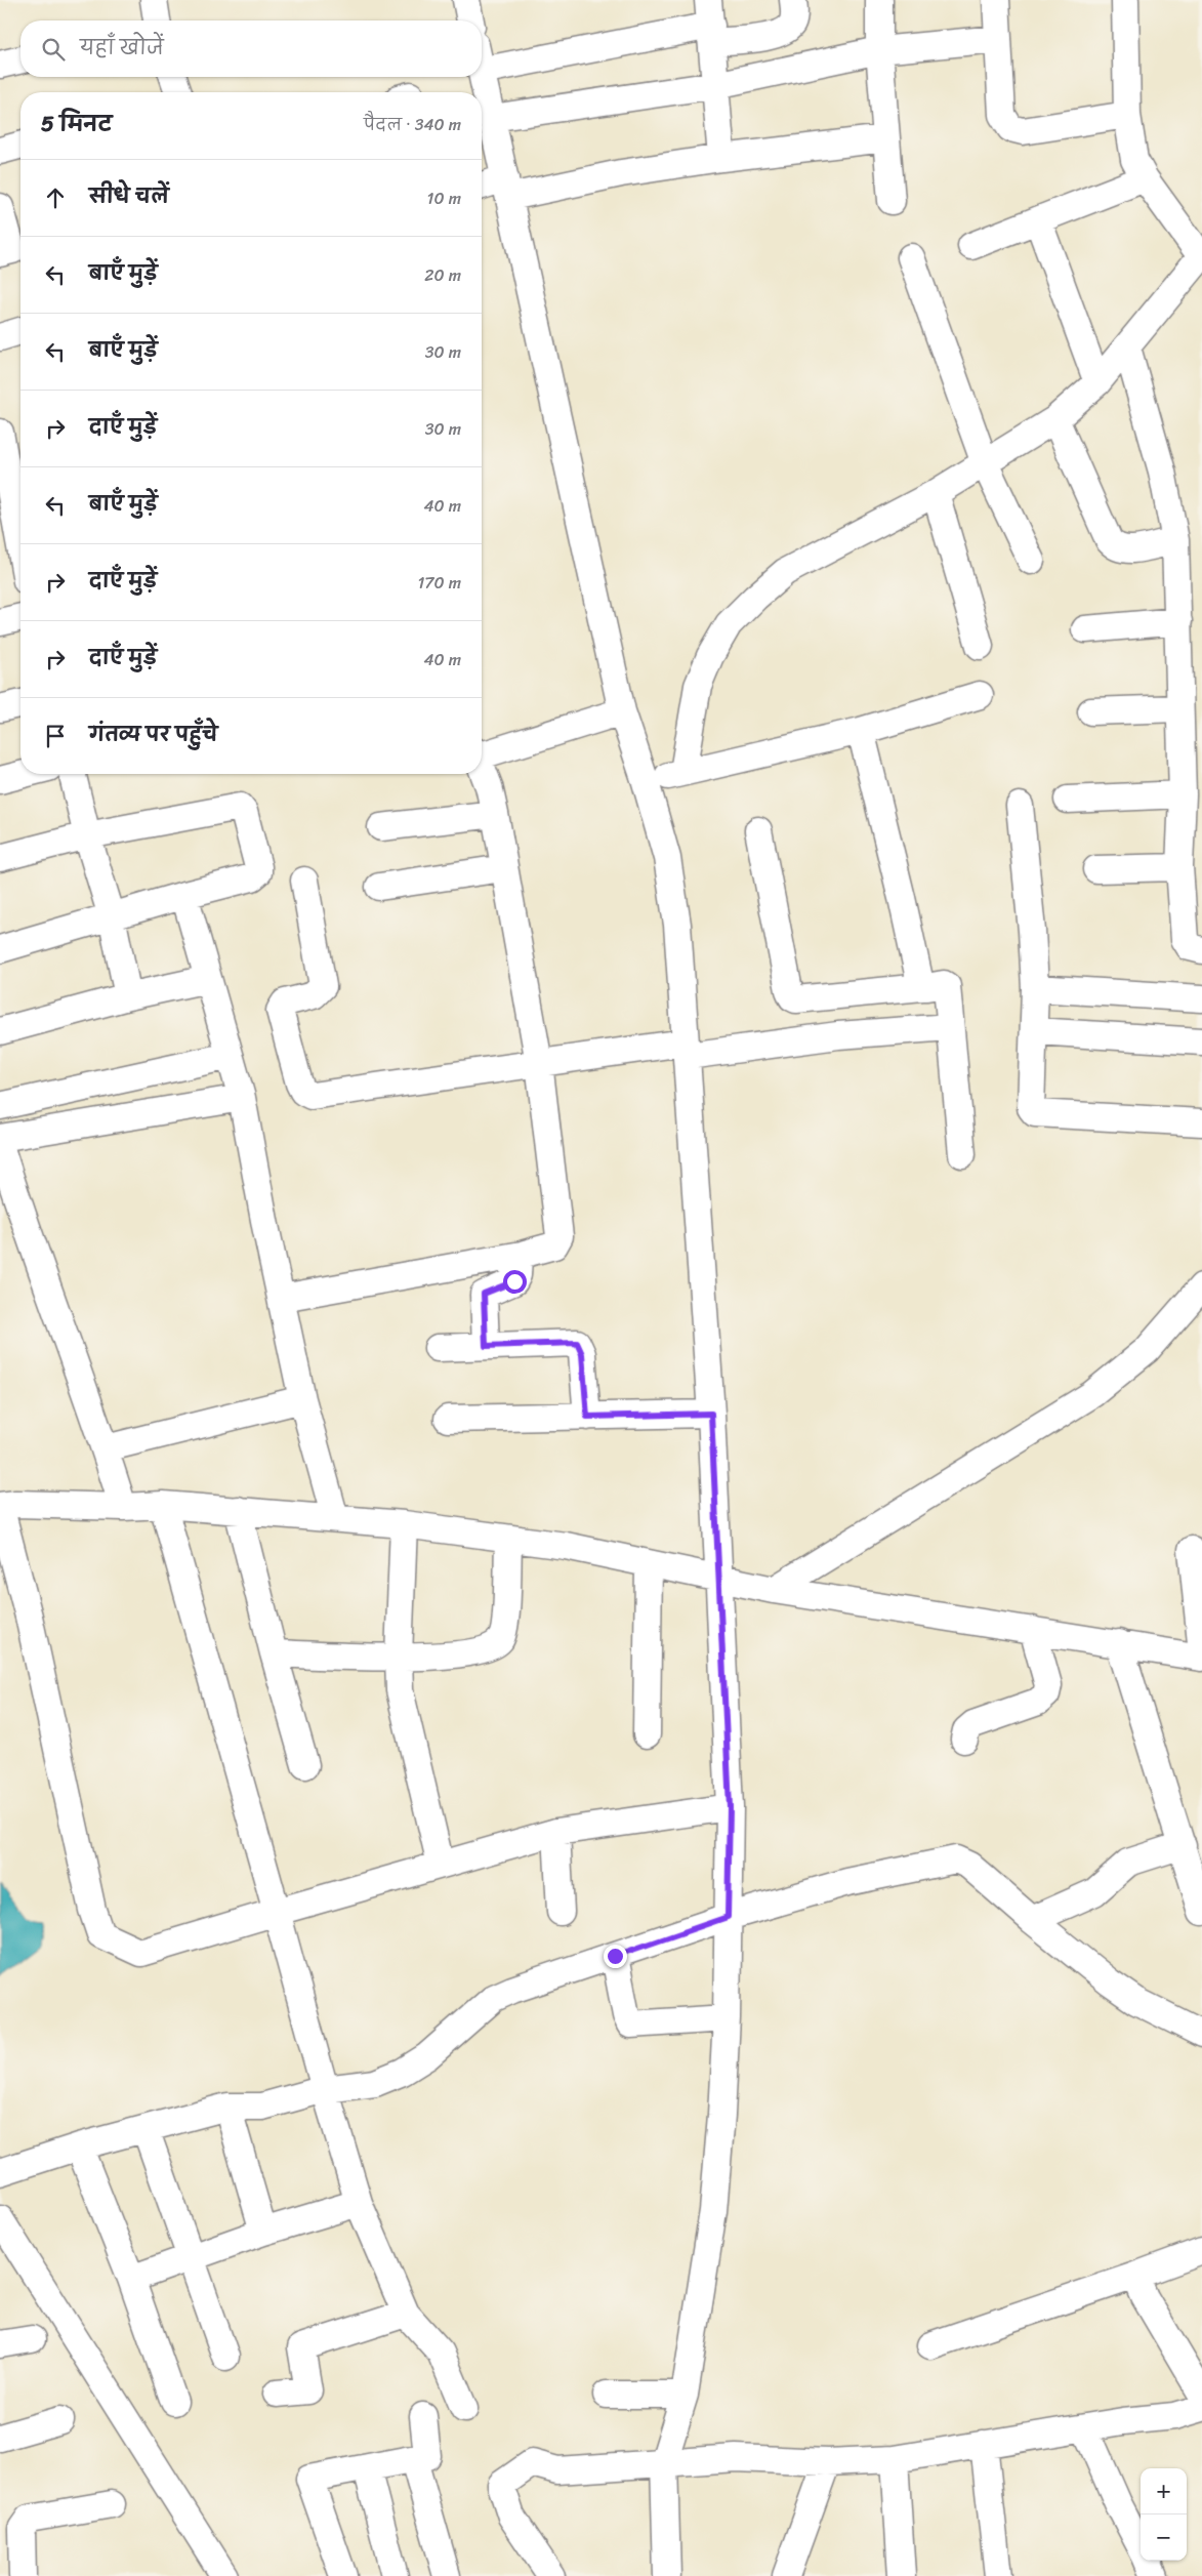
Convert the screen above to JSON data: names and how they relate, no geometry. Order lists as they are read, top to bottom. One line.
{"page":{"search":"यहाँ खोजें","heading":["5 मिनट","पैदल · 340 m"],"list":[["सीधे चलें","10 m"],["बाएँ मुड़ें","20 m"],["बाएँ मुड़ें","30 m"],["दाएँ मुड़ें","30 m"],["बाएँ मुड़ें","40 m"],["दाएँ मुड़ें","170 m"],["दाएँ मुड़ें","40 m"],"गंतव्य पर पहुँचे"],"map_buttons":["+","−"]}}
